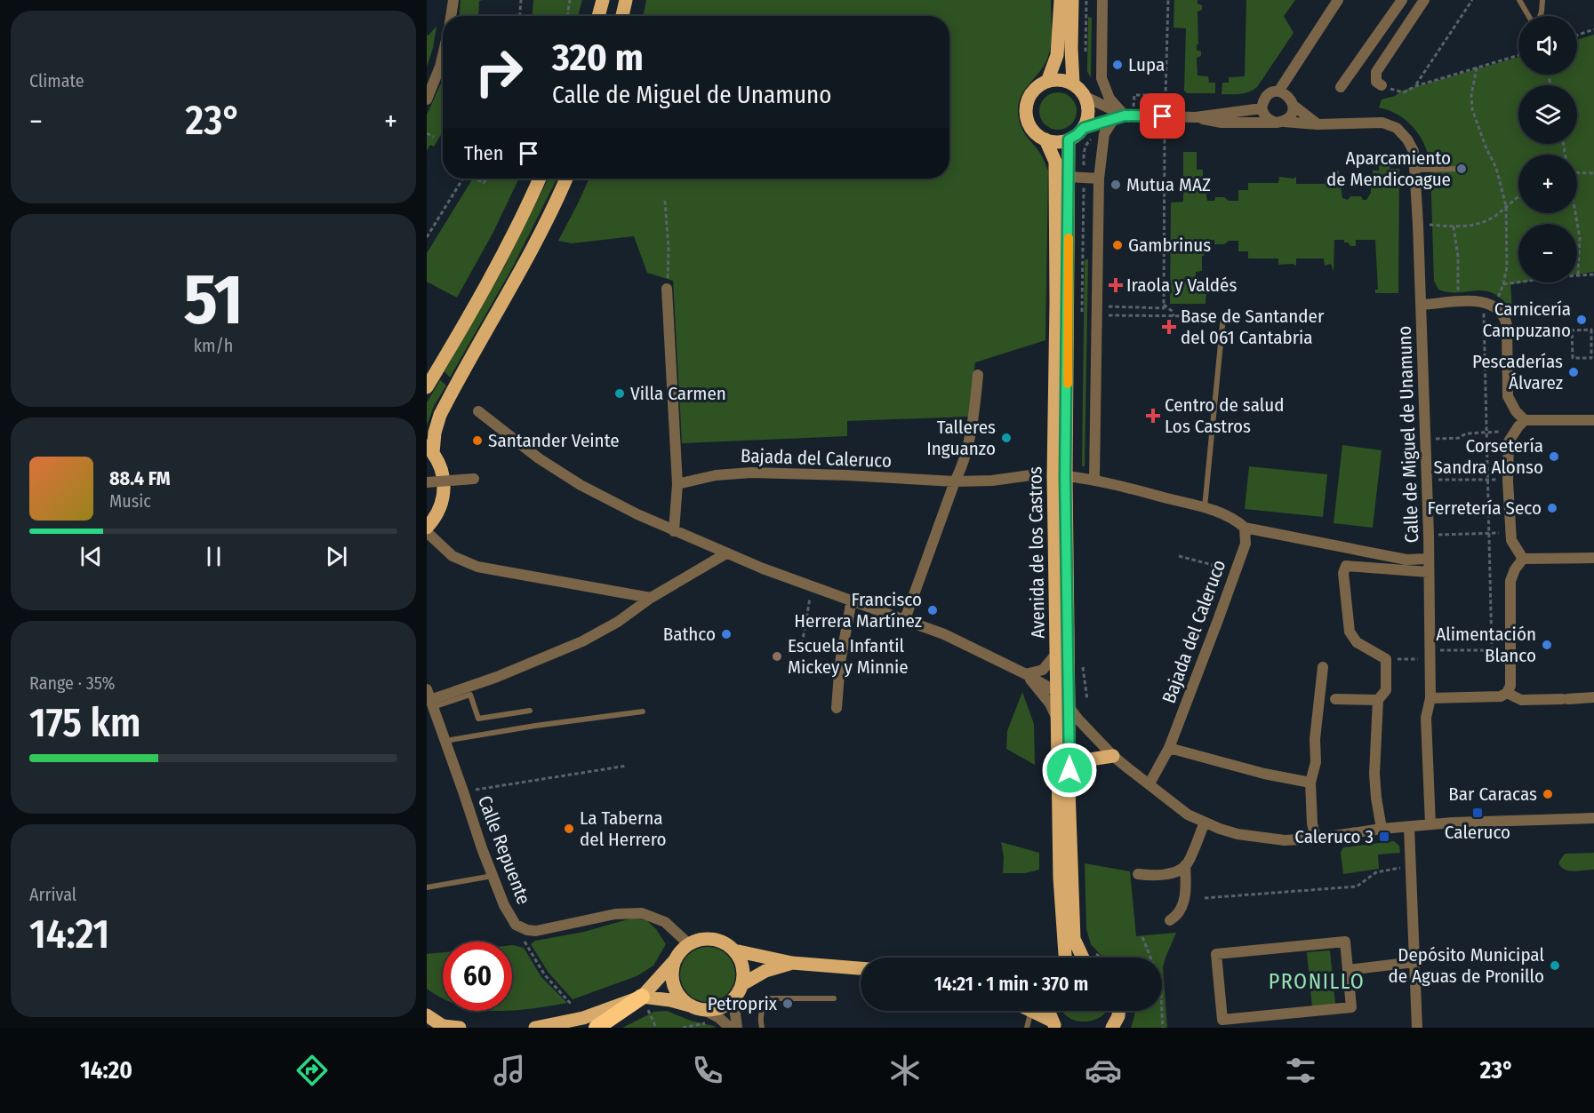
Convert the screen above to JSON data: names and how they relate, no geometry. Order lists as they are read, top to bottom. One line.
{"streets":{"main road":["Avenida de los Castros"],"street":["Calle de Miguel de Unamuno","Bajada del Caleruco","Calle Repuente"]},"crossings":[["Calle de Miguel de Unamuno","Avenida de los Castros"]],"districts":["PRONILLO"],"places":{"other":["Lupa","Aparcamiento de Mendicoague","Mutua MAZ","Gambrinus","Carnicería Campuzano","Pescaderías Álvarez","Villa Carmen","Talleres Inguanzo","Santander Veinte","Corsetería Sandra Alonso","Ferretería Seco","Francisco Herrera Martínez","Bathco","Alimentación Blanco","Escuela Infantil Mickey y Minnie","Bar Caracas","La Taberna del Herrero","Depósito Municipal de Aguas de Pronillo","Petroprix"],"health":["Iraola y Valdés","Base de Santander del 061 Cantabria","Centro de salud Los Castros"],"transit":["Caleruco","Caleruco 3"]},"page":{"tile":["Climate",["51","km/h"],["Range · 35%","175 km"],["Arrival","14:21"]],"map_buttons":["+","−"],"turn":["320 m","Calle de Miguel de Unamuno"],"heat":["−","23°","+"],"then":"Then","song":["88.4 FM","Music"],"limit":"60","trip":"14:21 · 1 min · 370 m","tabs":["14:20","23°"]}}
